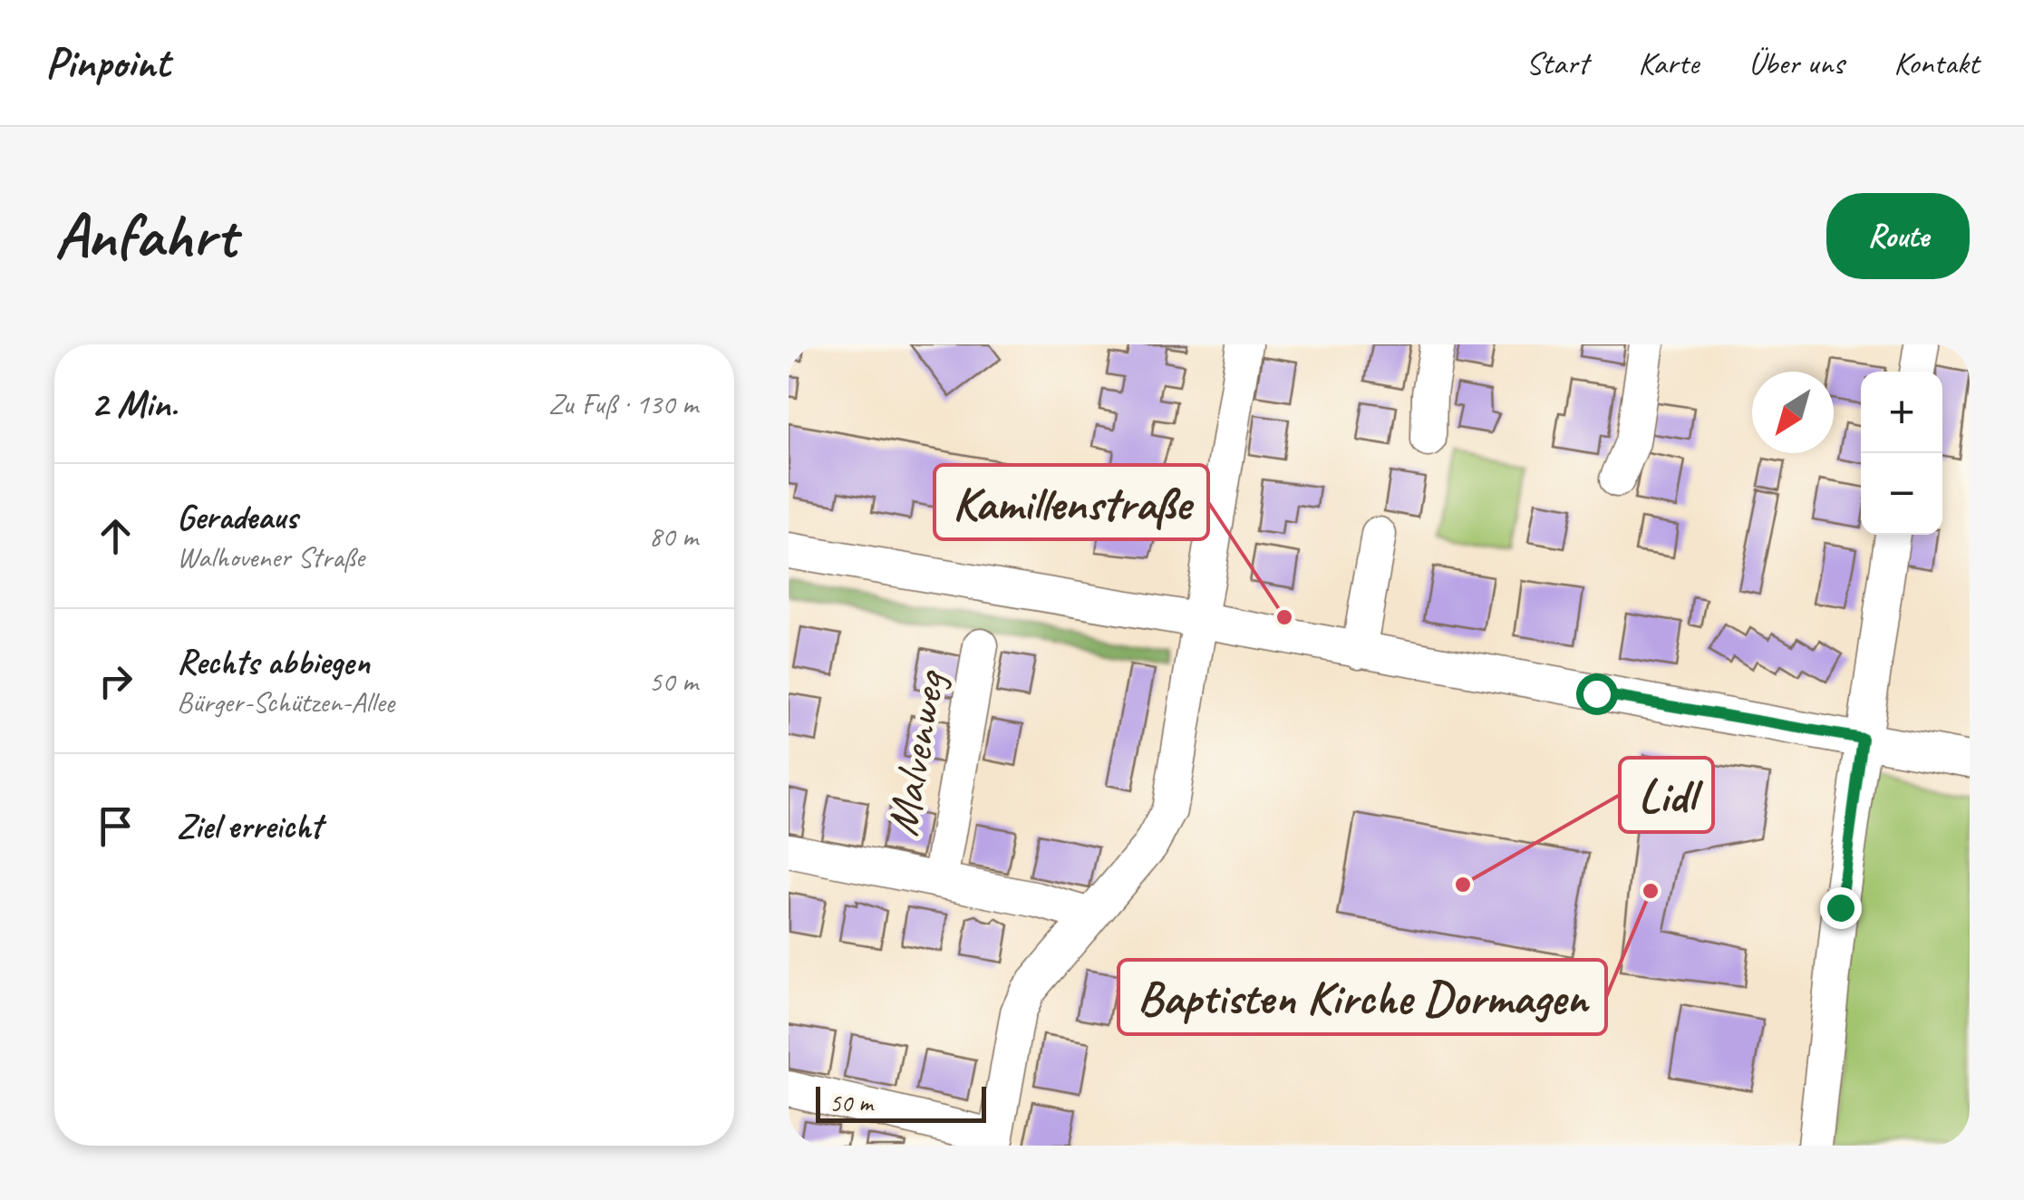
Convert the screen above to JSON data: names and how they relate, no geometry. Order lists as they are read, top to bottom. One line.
{"streets":{"street":["Malvenweg"]},"places":["Kamillenstraße","Lidl","Baptisten Kirche Dormagen"],"scale_bar":"50 m","north":"bottom left","page":{"header":"Pinpoint","nav":["Start","Karte","Über uns","Kontakt"],"buttons":"Route","title":"Anfahrt","heading":["2 Min.","Zu Fuß · 130 m"],"map_buttons":["+","−"],"list":[["Geradeaus","Walhovener Straße","80 m"],["Rechts abbiegen","Bürger-Schützen-Allee","50 m"],"Ziel erreicht"],"scale":"50 m"}}
